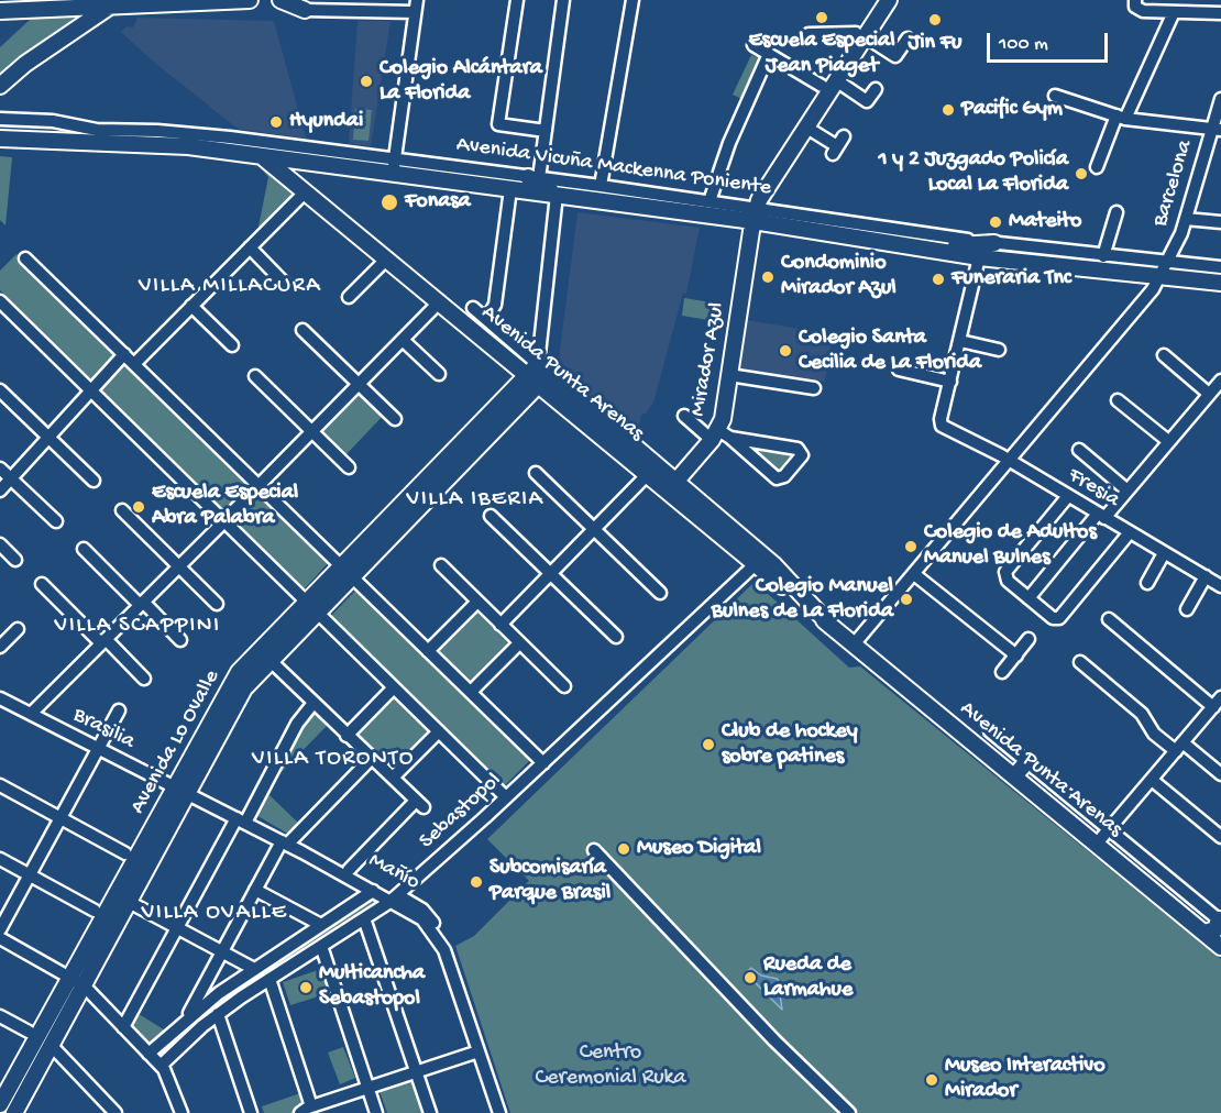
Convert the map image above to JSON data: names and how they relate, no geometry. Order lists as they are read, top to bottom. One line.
{"streets":{"main road":["Avenida Vicuña Mackenna Poniente","Mirador Azul","Avenida Punta Arenas","Avenida Lo Ovalle"],"street":["Barcelona","Fresia","Brasilia","Sebastopol","Mañío"]},"crossings":[["Avenida Vicuña Mackenna Poniente","Barcelona"],["Avenida Vicuña Mackenna Poniente","Mirador Azul"],["Avenida Vicuña Mackenna Poniente","Avenida Punta Arenas"],["Barcelona","Avenida Punta Arenas"],["Barcelona","Fresia"],["Mirador Azul","Avenida Punta Arenas"],["Avenida Punta Arenas","Avenida Lo Ovalle"],["Avenida Punta Arenas","Sebastopol"],["Brasilia","Avenida Lo Ovalle"],["Brasilia","Mañío"],["Avenida Lo Ovalle","Mañío"],["Sebastopol","Mañío"]],"districts":["VILLA MILLACURA","VILLA IBERIA","VILLA SCAPPINI","VILLA TORONTO","VILLA OVALLE"],"parks":["Centro Ceremonial Ruka"],"places":["Escuela Especial Jean Piaget","Jin Fu","Colegio Alcántara La Florida","Pacific Gym","Hyundai","1 y 2 Juzgado Policía Local La Florida","Fonasa","Mateito","Condominio Mirador Azul","Funeraria Tnc","Colegio Santa Cecilia de La Florida","Escuela Especial Abra Palabra","Colegio de Adultos Manuel Bulnes","Colegio Manuel Bulnes de La Florida","Club de hockey sobre patines","Museo Digital","Subcomisaría Parque Brasil","Rueda de Larmahue","Multicancha Sebastopol","Museo Interactivo Mirador"],"scale_bar":"100 m"}
